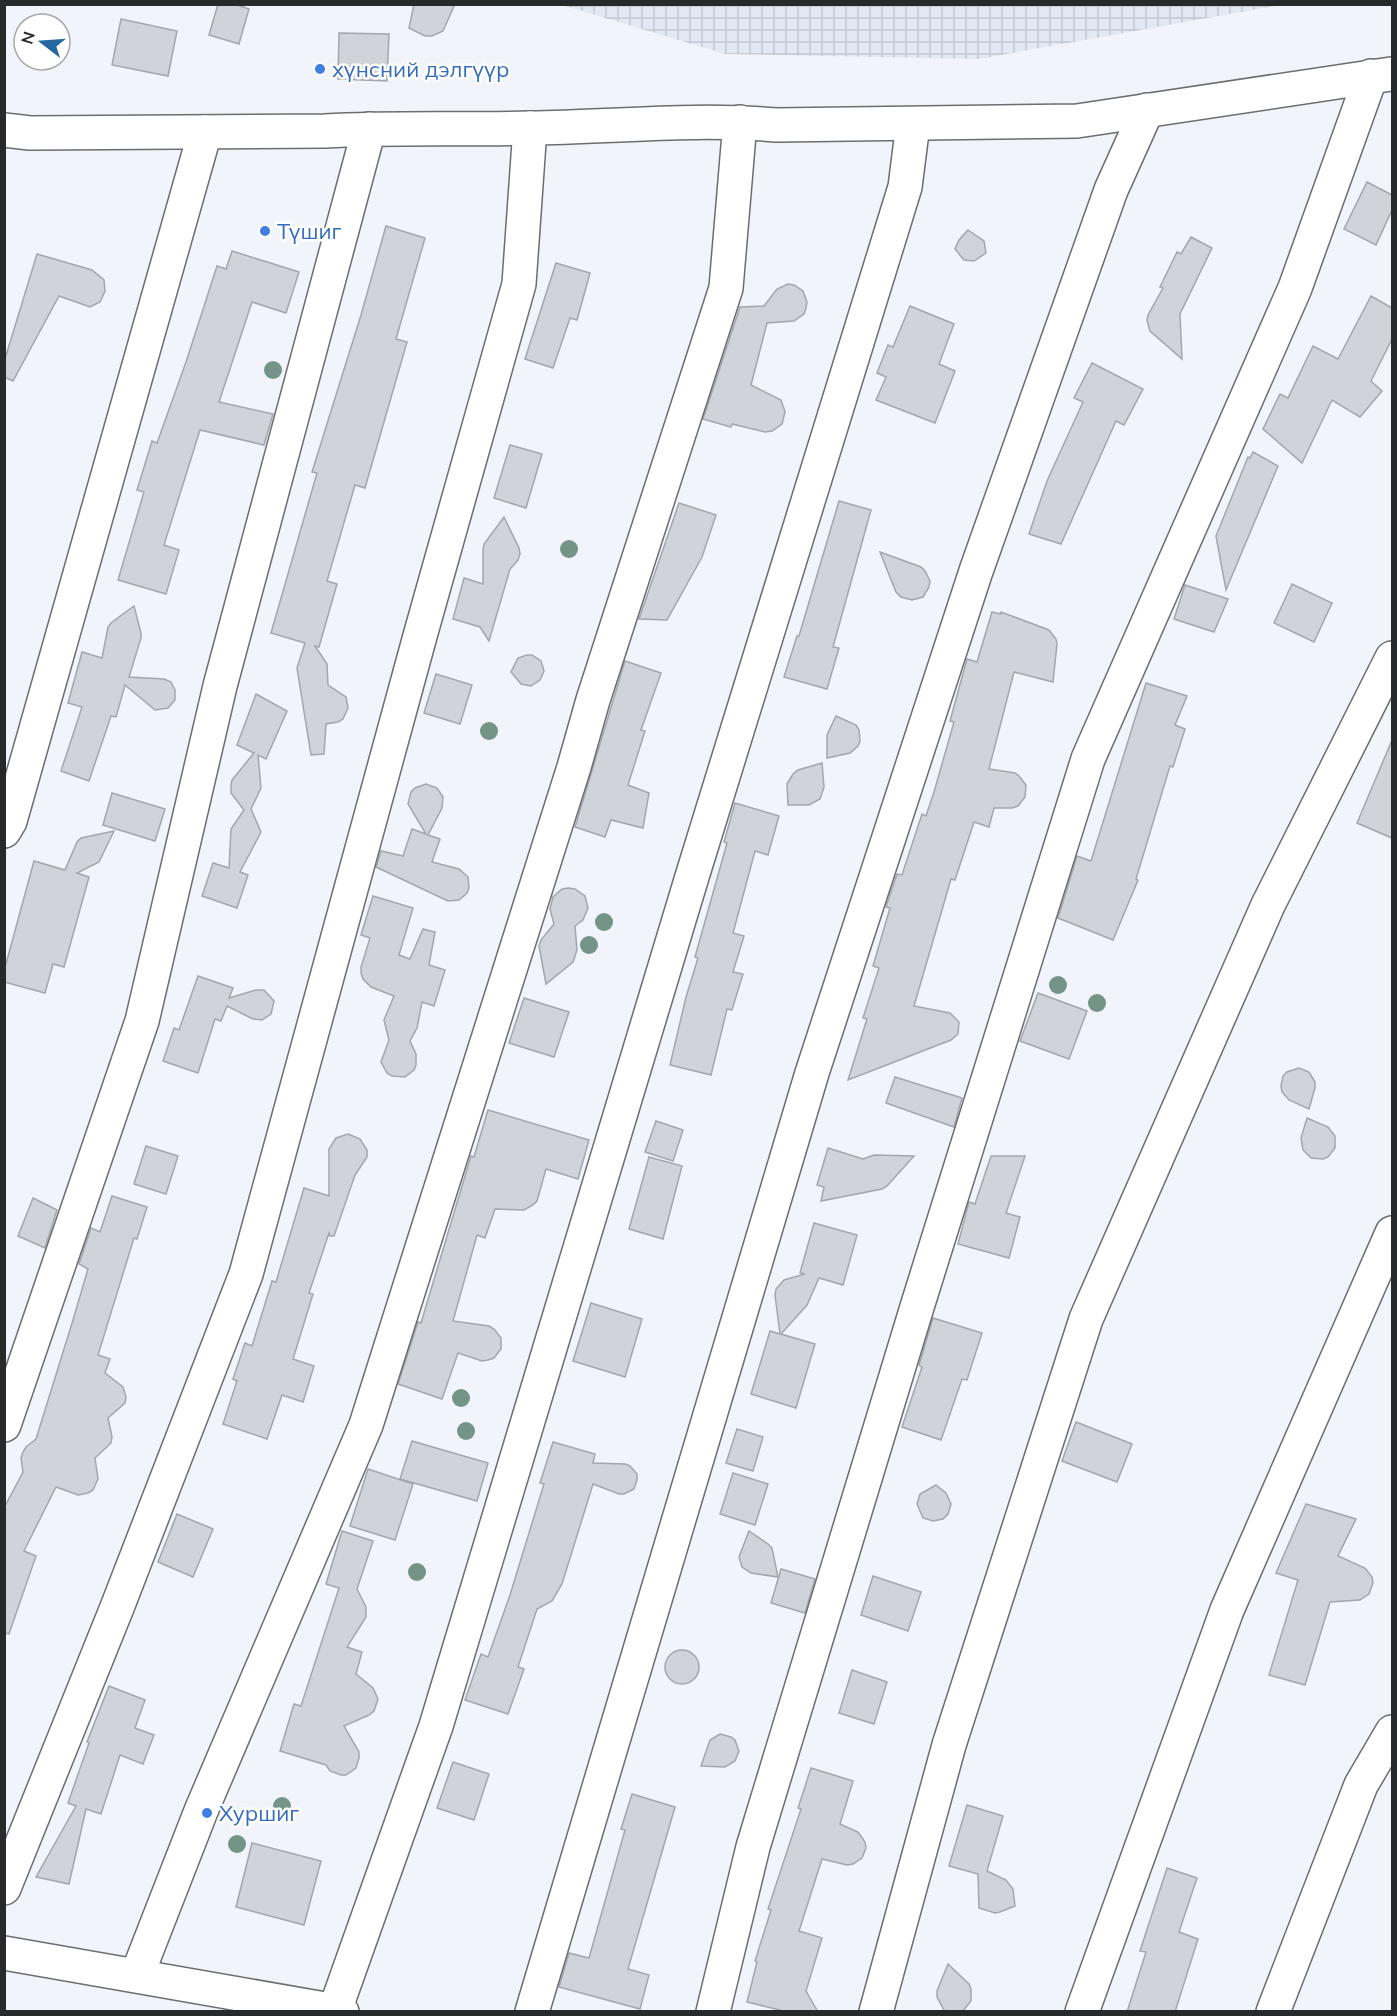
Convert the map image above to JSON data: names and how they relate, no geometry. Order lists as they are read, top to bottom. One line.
{"places":["хүнсний дэлгүүр","Түшиг","Хуршиг"],"north":"left"}
